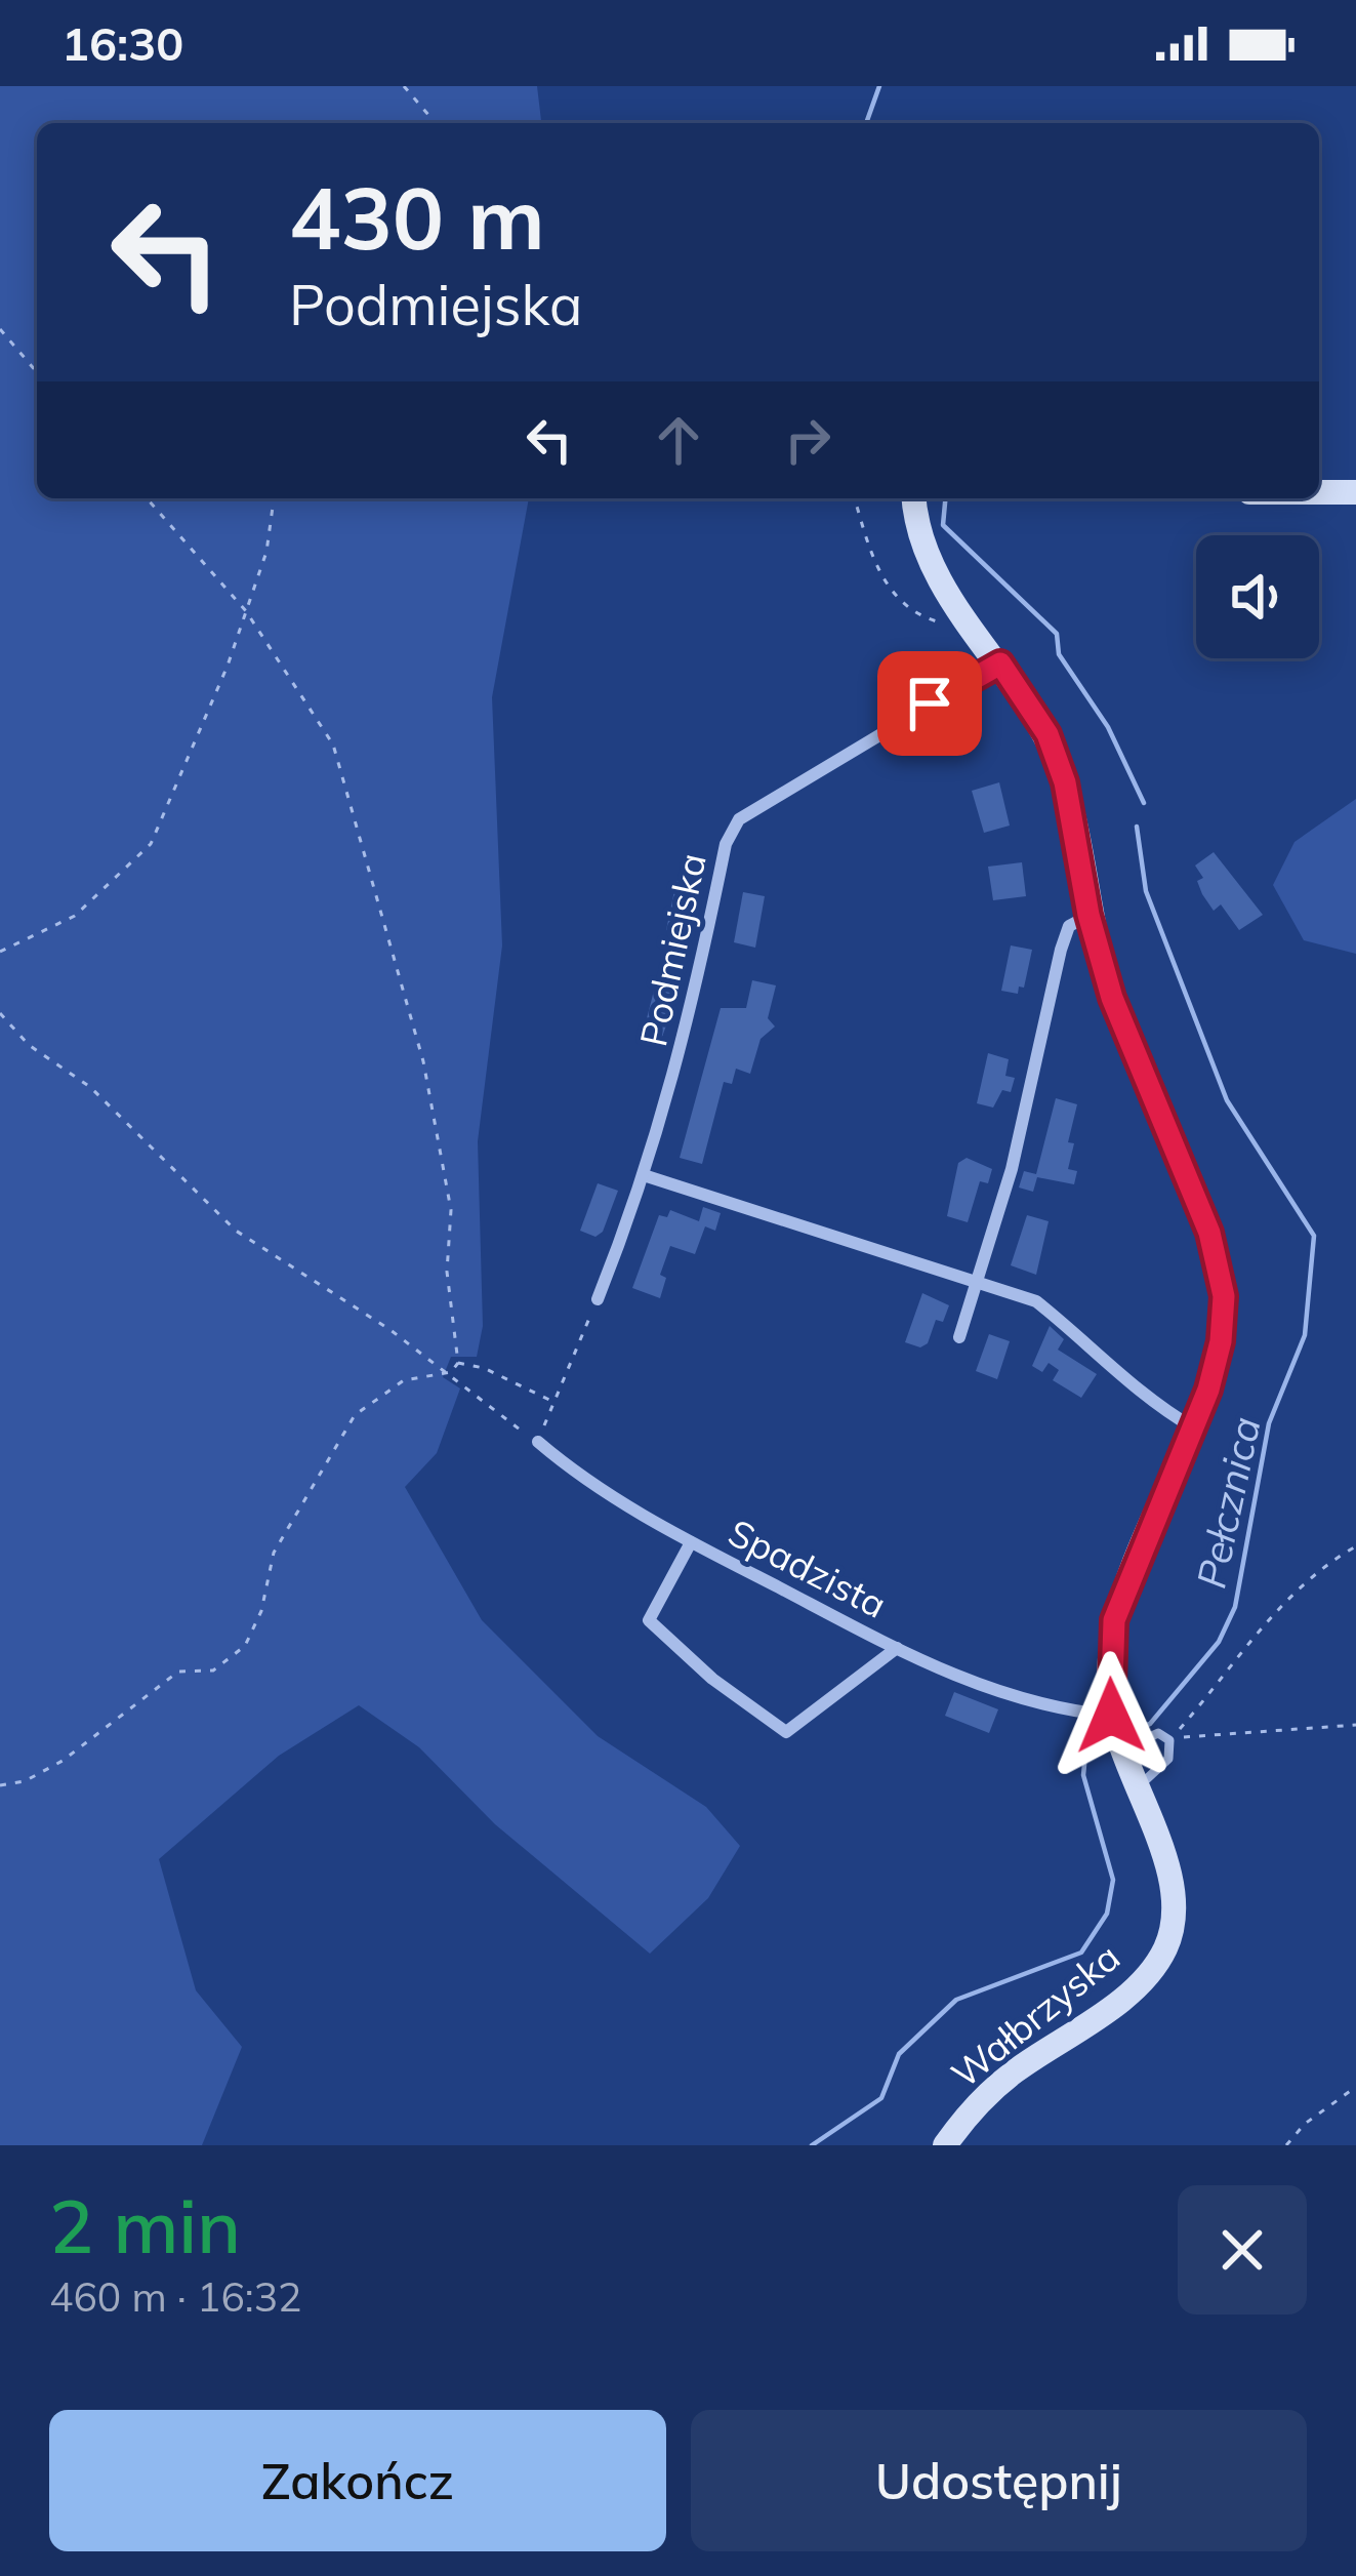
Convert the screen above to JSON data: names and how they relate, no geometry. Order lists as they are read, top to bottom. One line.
{"streets":{"main road":["Wałbrzyska"],"street":["Podmiejska","Spadzista"]},"crossings":[["Podmiejska","Wałbrzyska"],["Spadzista","Wałbrzyska"]],"water":["Pełcznica"],"page":{"status":"16:30","turn":["430 m","Podmiejska"],"heading":["2 min","460 m · 16:32"],"buttons":["Zakończ","Udostępnij"]}}
